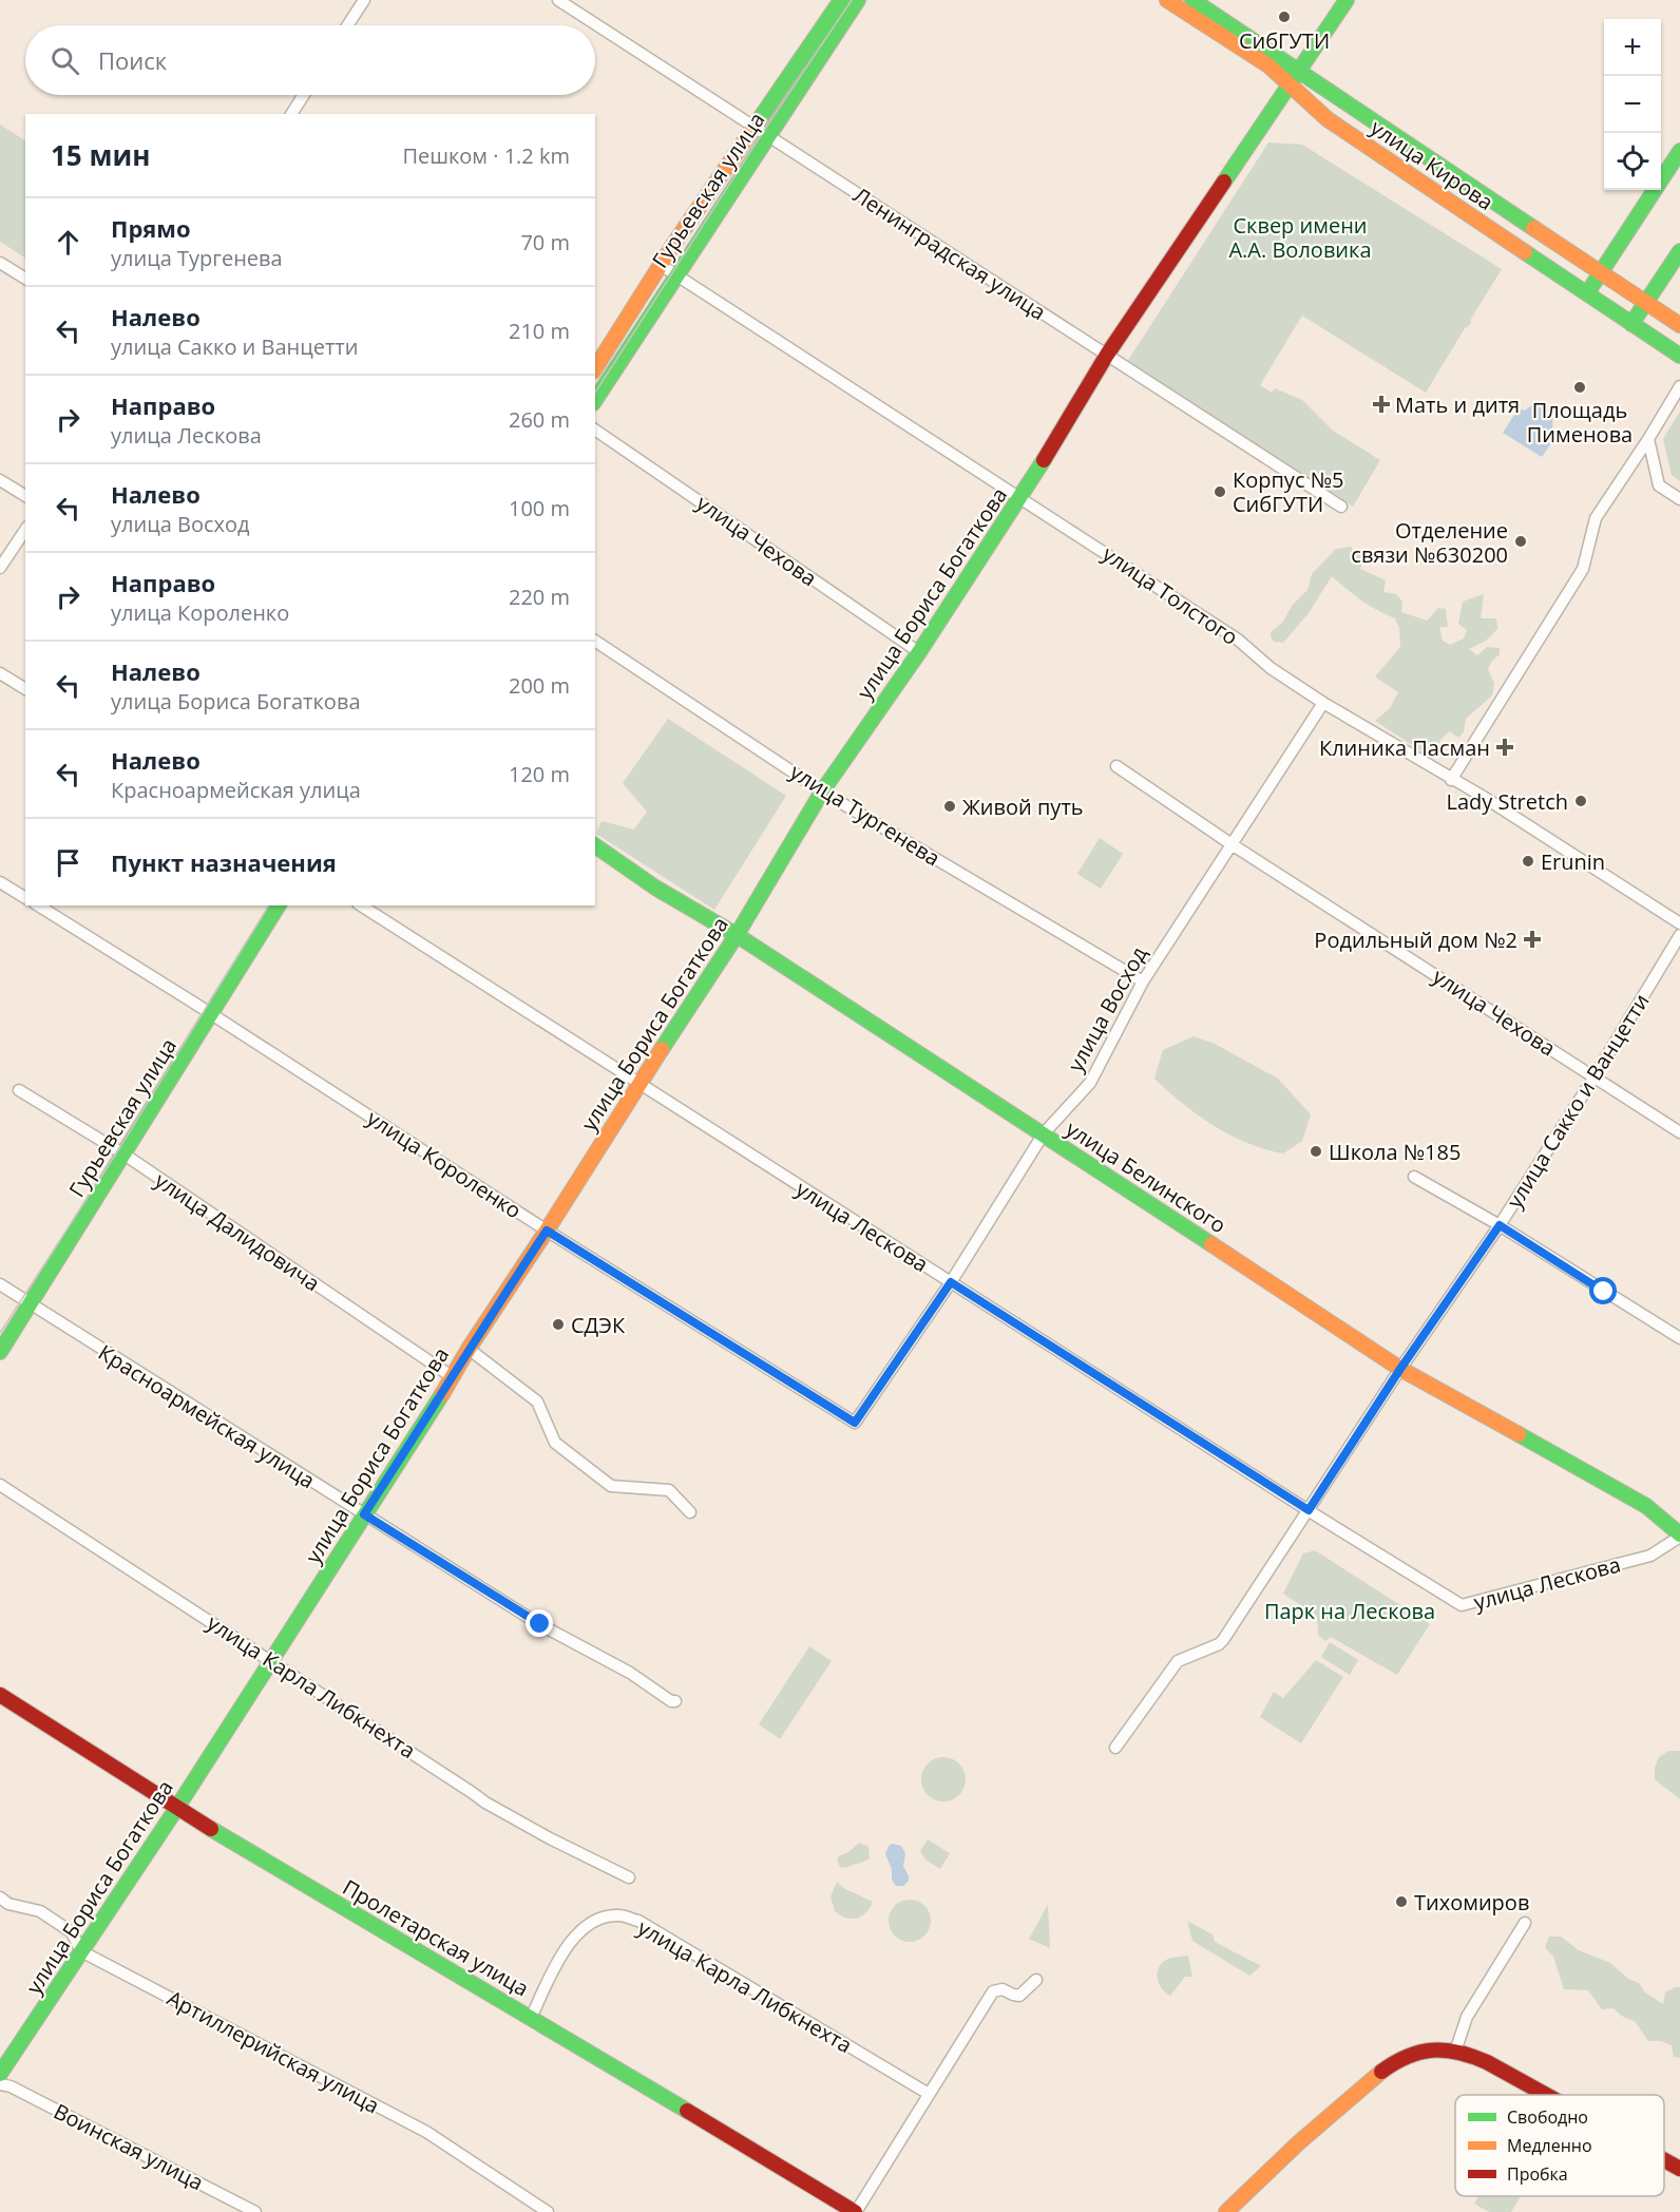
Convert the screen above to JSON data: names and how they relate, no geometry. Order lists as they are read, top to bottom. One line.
{"streets":{"main road":["улица Кирова","Гурьевская улица","улица Бориса Богаткова","улица Белинского","Пролетарская улица"],"street":["Ленинградская улица","улица Чехова","улица Толстого","улица Тургенева","улица Восход","улица Сакко и Ванцетти","улица Короленко","улица Лескова","улица Далидовича","Красноармейская улица","улица Карла Либкнехта","Артиллерийская улица","Воинская улица"]},"crossings":[["улица Кирова","улица Бориса Богаткова"],["Гурьевская улица","Ленинградская улица"],["Гурьевская улица","улица Толстого"],["Гурьевская улица","улица Короленко"],["Гурьевская улица","улица Далидовича"],["Гурьевская улица","Красноармейская улица"],["Ленинградская улица","улица Бориса Богаткова"],["улица Чехова","улица Бориса Богаткова"],["улица Чехова","улица Восход"],["улица Чехова","улица Сакко и Ванцетти"],["улица Бориса Богаткова","улица Толстого"],["улица Бориса Богаткова","улица Тургенева"],["улица Бориса Богаткова","улица Короленко"],["улица Бориса Богаткова","улица Белинского"],["улица Бориса Богаткова","улица Лескова"],["улица Бориса Богаткова","улица Далидовича"],["улица Бориса Богаткова","Красноармейская улица"],["улица Бориса Богаткова","улица Карла Либкнехта"],["улица Бориса Богаткова","Пролетарская улица"],["улица Бориса Богаткова","Артиллерийская улица"],["улица Толстого","улица Восход"],["улица Тургенева","улица Восход"],["улица Восход","улица Короленко"],["улица Восход","улица Белинского"],["улица Восход","улица Лескова"],["улица Сакко и Ванцетти","улица Белинского"],["улица Сакко и Ванцетти","улица Лескова"],["улица Белинского","улица Лескова"],["улица Карла Либкнехта","Пролетарская улица"]],"parks":["Cквер имени А.А. Воловика","Парк на Лескова"],"places":{"other":["СибГУТИ","Площадь Пименова","Корпус №5 СибГУТИ","Отделение связи №630200","Lady Stretch","Живой путь","Erunin","Школа №185","СДЭК","Тихомиров"],"health":["Мать и дитя","Клиника Пасман","Родильный дом №2"]},"legend":["Свободно","Медленно","Пробка"],"page":{"map_buttons":["+","−"],"search":"Поиск","heading":["15 мин","Пешком · 1.2 km"],"list":[["Прямо","улица Тургенева","70 m"],["Налево","улица Сакко и Ванцетти","210 m"],["Направо","улица Лескова","260 m"],["Налево","улица Восход","100 m"],["Направо","улица Короленко","220 m"],["Налево","улица Бориса Богаткова","200 m"],["Налево","Красноармейская улица","120 m"],"Пункт назначения"]}}
